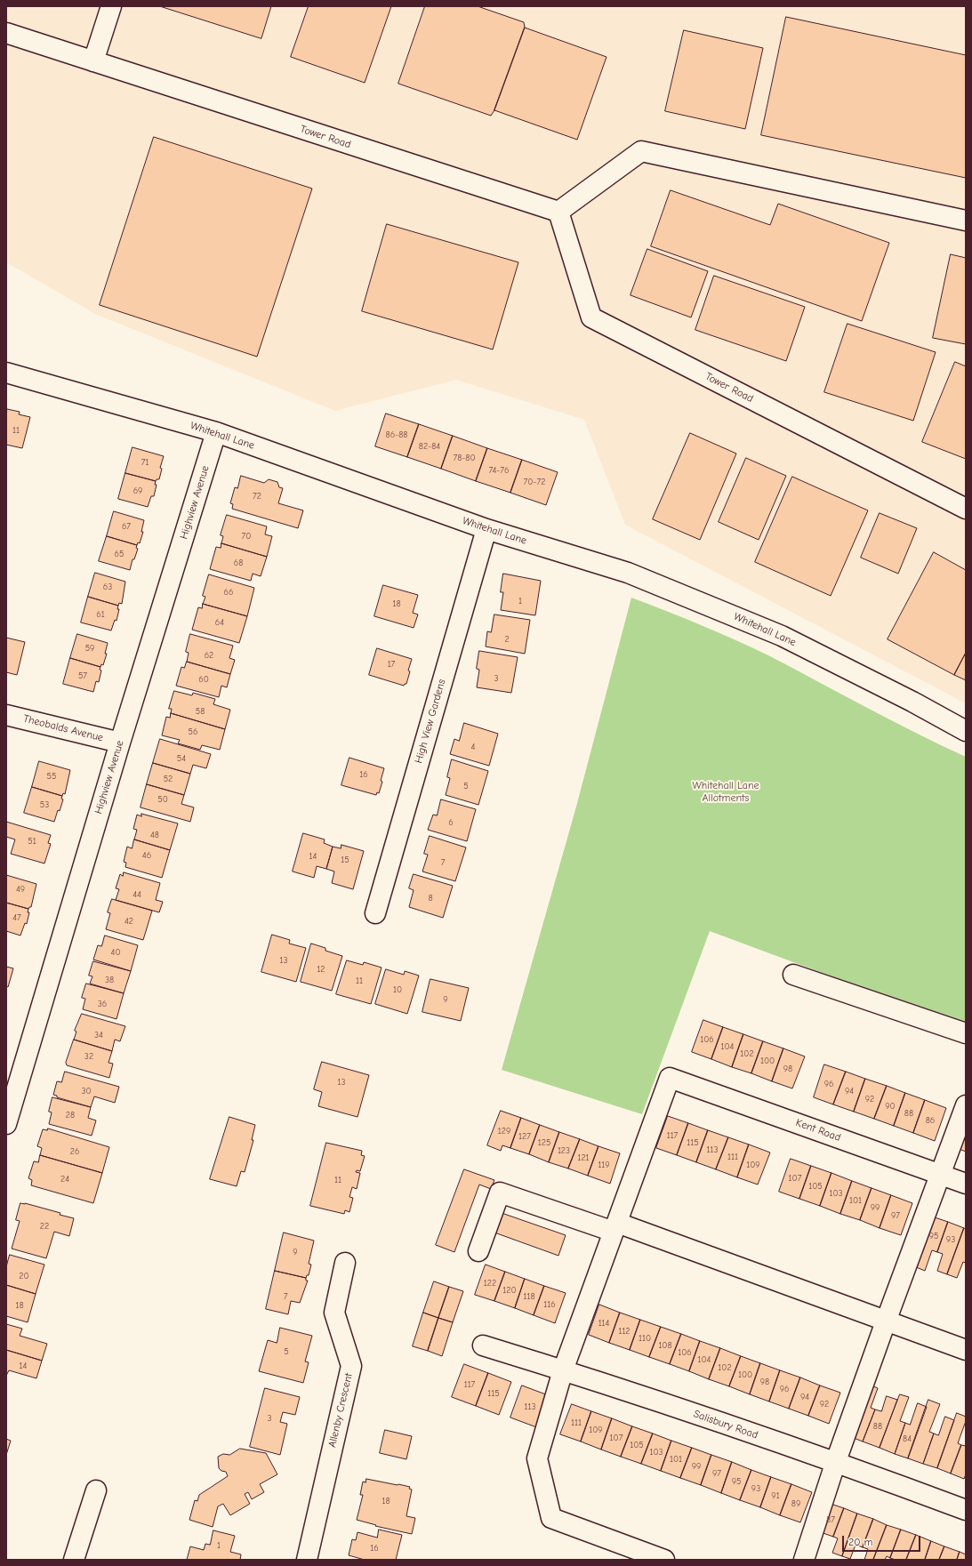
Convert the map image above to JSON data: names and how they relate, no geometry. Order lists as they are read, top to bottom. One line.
{"streets":{"street":["Tower Road","Whitehall Lane","Highview Avenue","High View Gardens","Theobalds Avenue","Kent Road","Allenby Crescent","Salisbury Road"]},"crossings":[["Whitehall Lane","Highview Avenue"],["Whitehall Lane","High View Gardens"],["Highview Avenue","Theobalds Avenue"]],"parks":["Whitehall Lane Allotments"],"house_numbers":["11","86-88","82-84","78-80","71","74-76","70-72","69","72","67","70","65","68","63","66","1","18","61","64","2","59","62","17","57","3","60","58","56","4","54","16","55","52","5","50","53","6","48","51","46","14","15","7","49","44","8","47","42","40","13","12","38","11","10","9","36","34","106","104","102","32","100","98","13","96","30","94","92","90","88","28","86","129","117","127","125","115","113","123","26","111","121","119","109","107","24","11","105","103","101","99","97","22","95","93","9","20","122","120","7","118","116","18","114","112","110","108","5","106","104","14","102","100","98","117","96","115","94","92","113","3","111","88","109","107","84","105","103","101","99","97","95","93","91","18","89","87","1","16"],"scale_bar":"20 m"}
